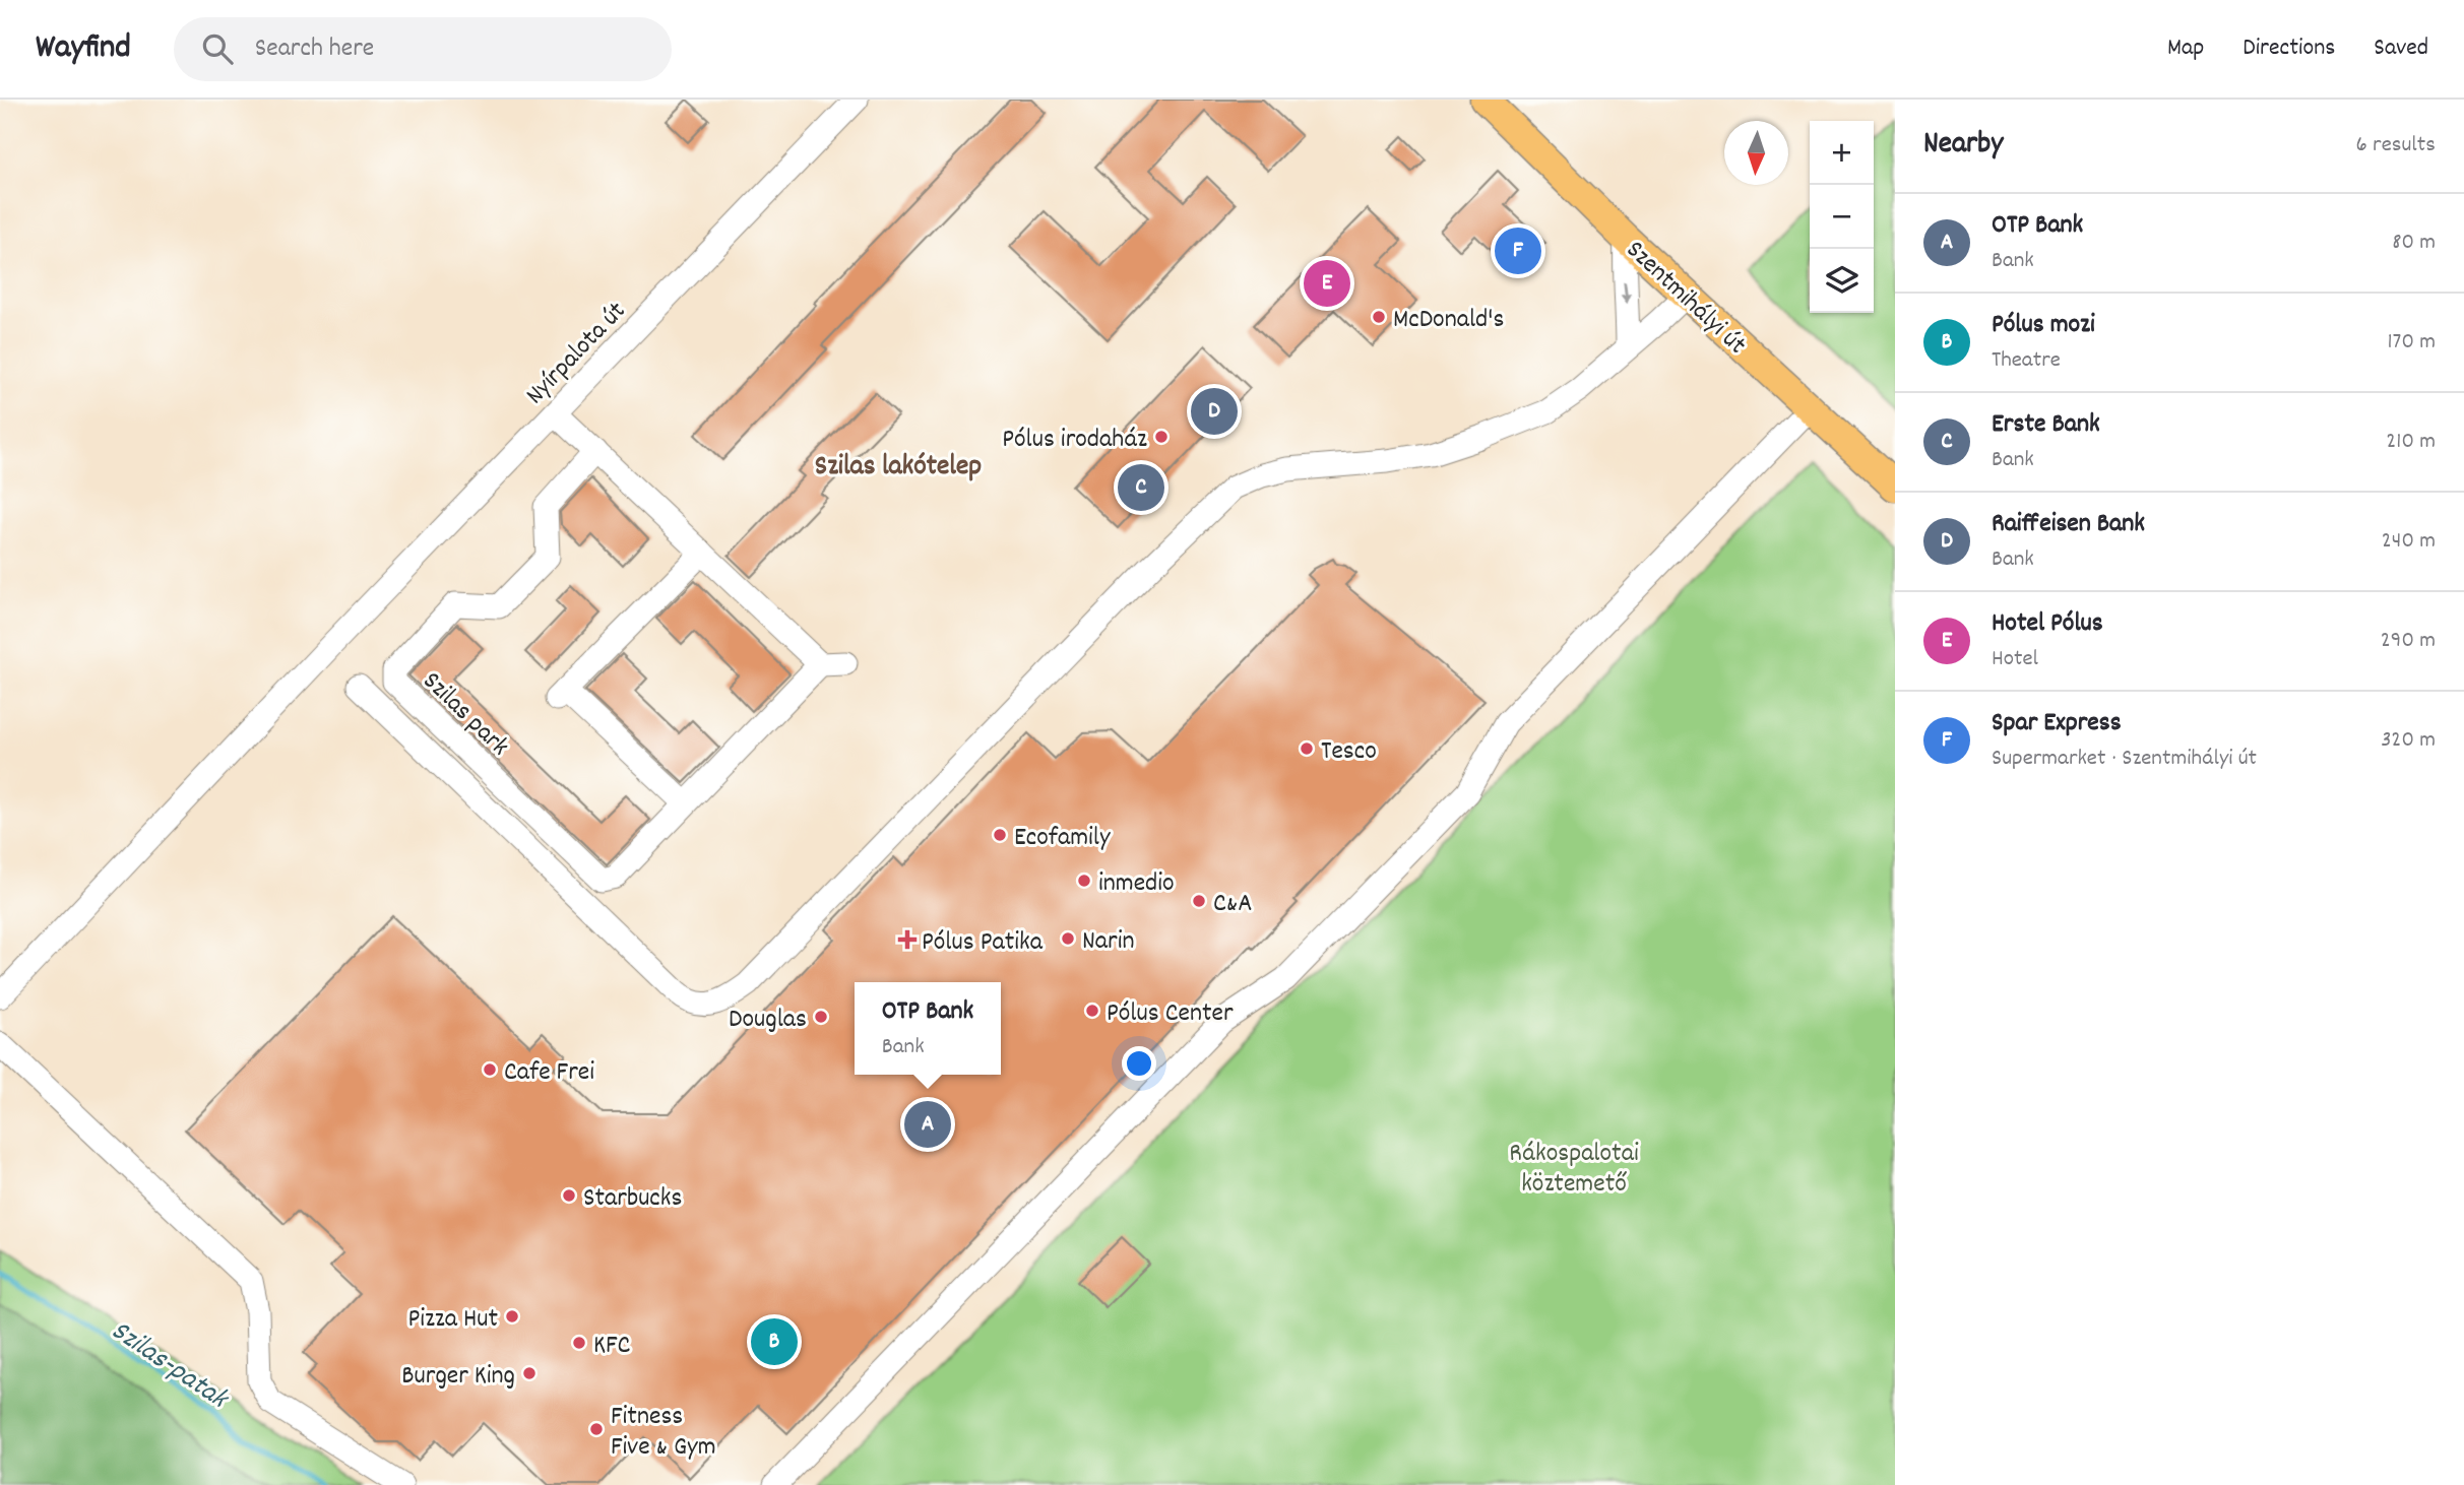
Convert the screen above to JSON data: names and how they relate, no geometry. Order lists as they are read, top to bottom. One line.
{"streets":{"main road":["Szentmihályi út"],"street":["Nyírpalota út","Szilas park"]},"districts":["Szilas lakótelep"],"water":["Szilas-patak"],"parks":["Rákospalotai köztemető"],"places":{"other":["McDonald's","Pólus irodaház","Tesco","Ecofamily","inmedio","C&A","Narin","Pólus Center","Douglas","Cafe Frei","Starbucks","Pizza Hut","KFC","Burger King","Fitness Five & Gym"],"health":["Pólus Patika"]},"north":"bottom","page":{"header":"Wayfind","search":"Search here","nav":["Map","Directions","Saved"],"heading":["Nearby","6 results"],"map_buttons":["+","−"],"list":[{"mark":"A","name":"OTP Bank","note":"Bank","value":"80 m"},{"mark":"B","name":"Pólus mozi","note":"Theatre","value":"170 m"},{"mark":"C","name":"Erste Bank","note":"Bank","value":"210 m"},{"mark":"D","name":"Raiffeisen Bank","note":"Bank","value":"240 m"},{"mark":"E","name":"Hotel Pólus","note":"Hotel","value":"290 m"},{"mark":"F","name":"Spar Express","note":"Supermarket · Szentmihályi út","value":"320 m"}],"pins":["F","E","D","C","A","B"],"popup":["OTP Bank","Bank"]}}
